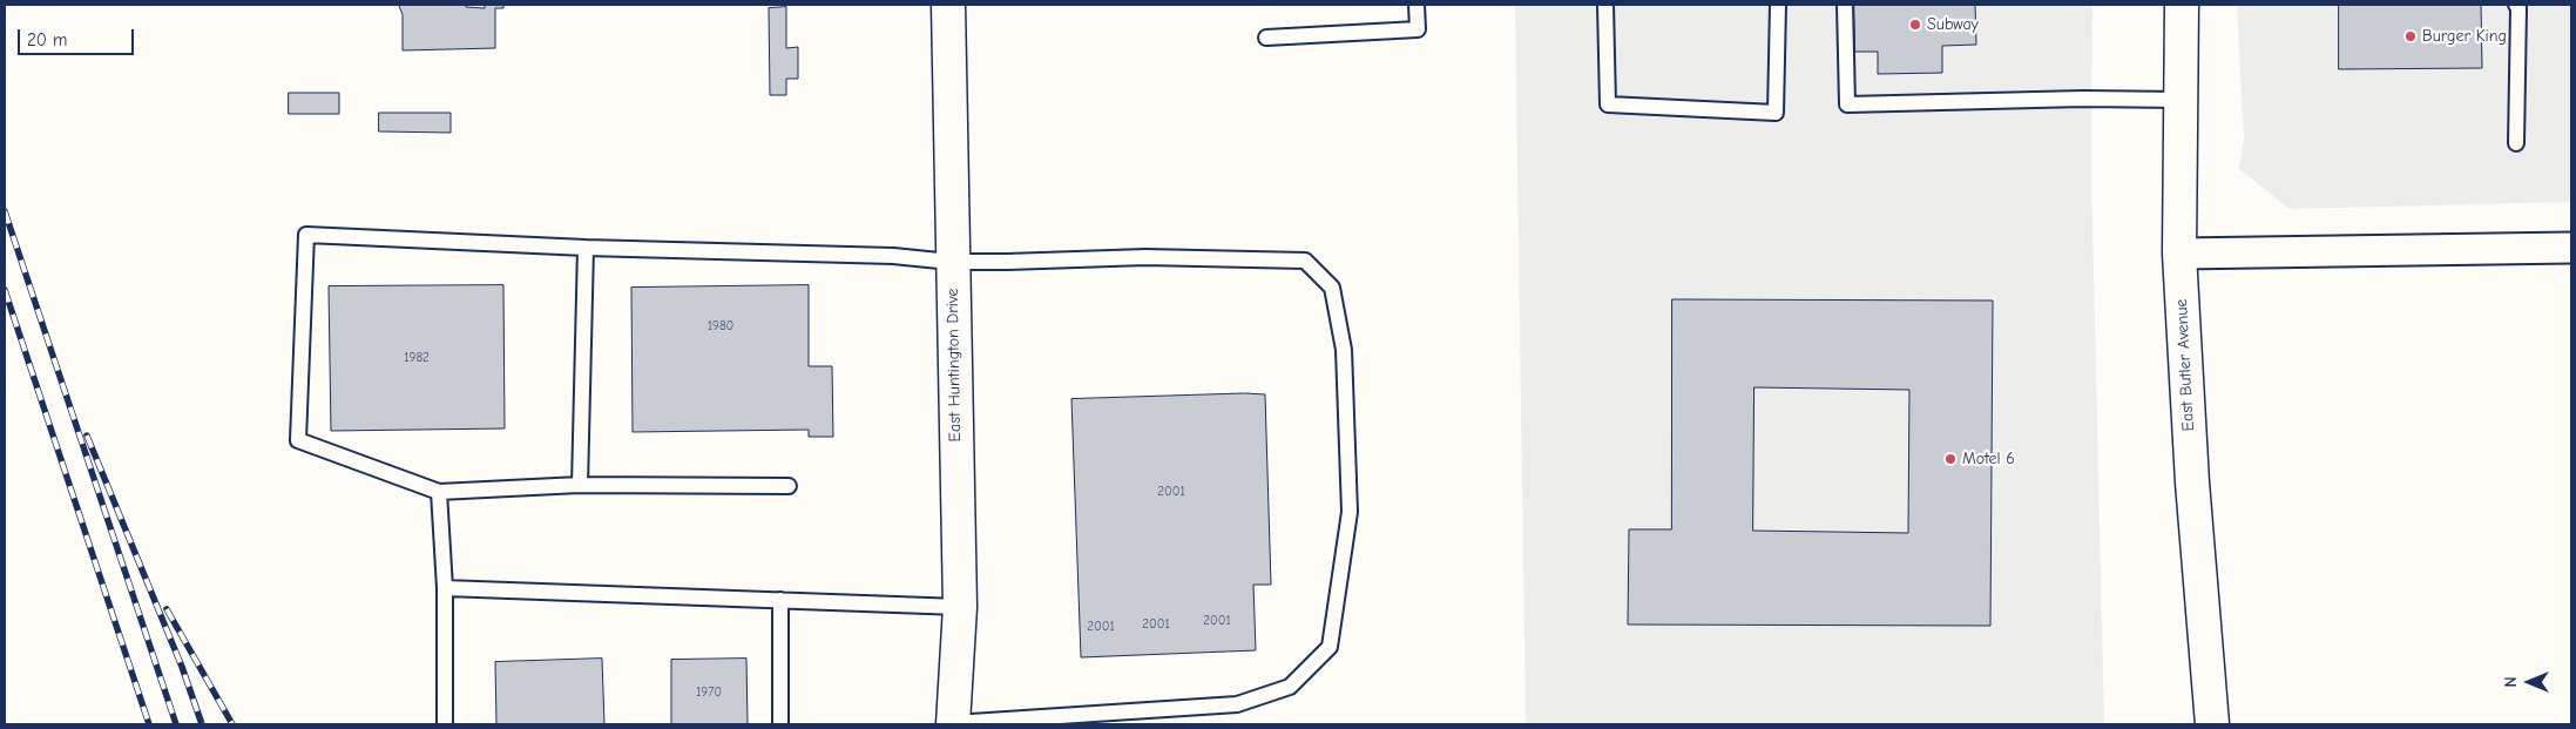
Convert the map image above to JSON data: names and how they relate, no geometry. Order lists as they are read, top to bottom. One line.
{"streets":{"street":["East Huntington Drive","East Butler Avenue"]},"places":["Subway","Burger King","Motel 6"],"house_numbers":["1980","1982","2001","2001","2001","2001","1970"],"scale_bar":"20 m","north":"left"}
